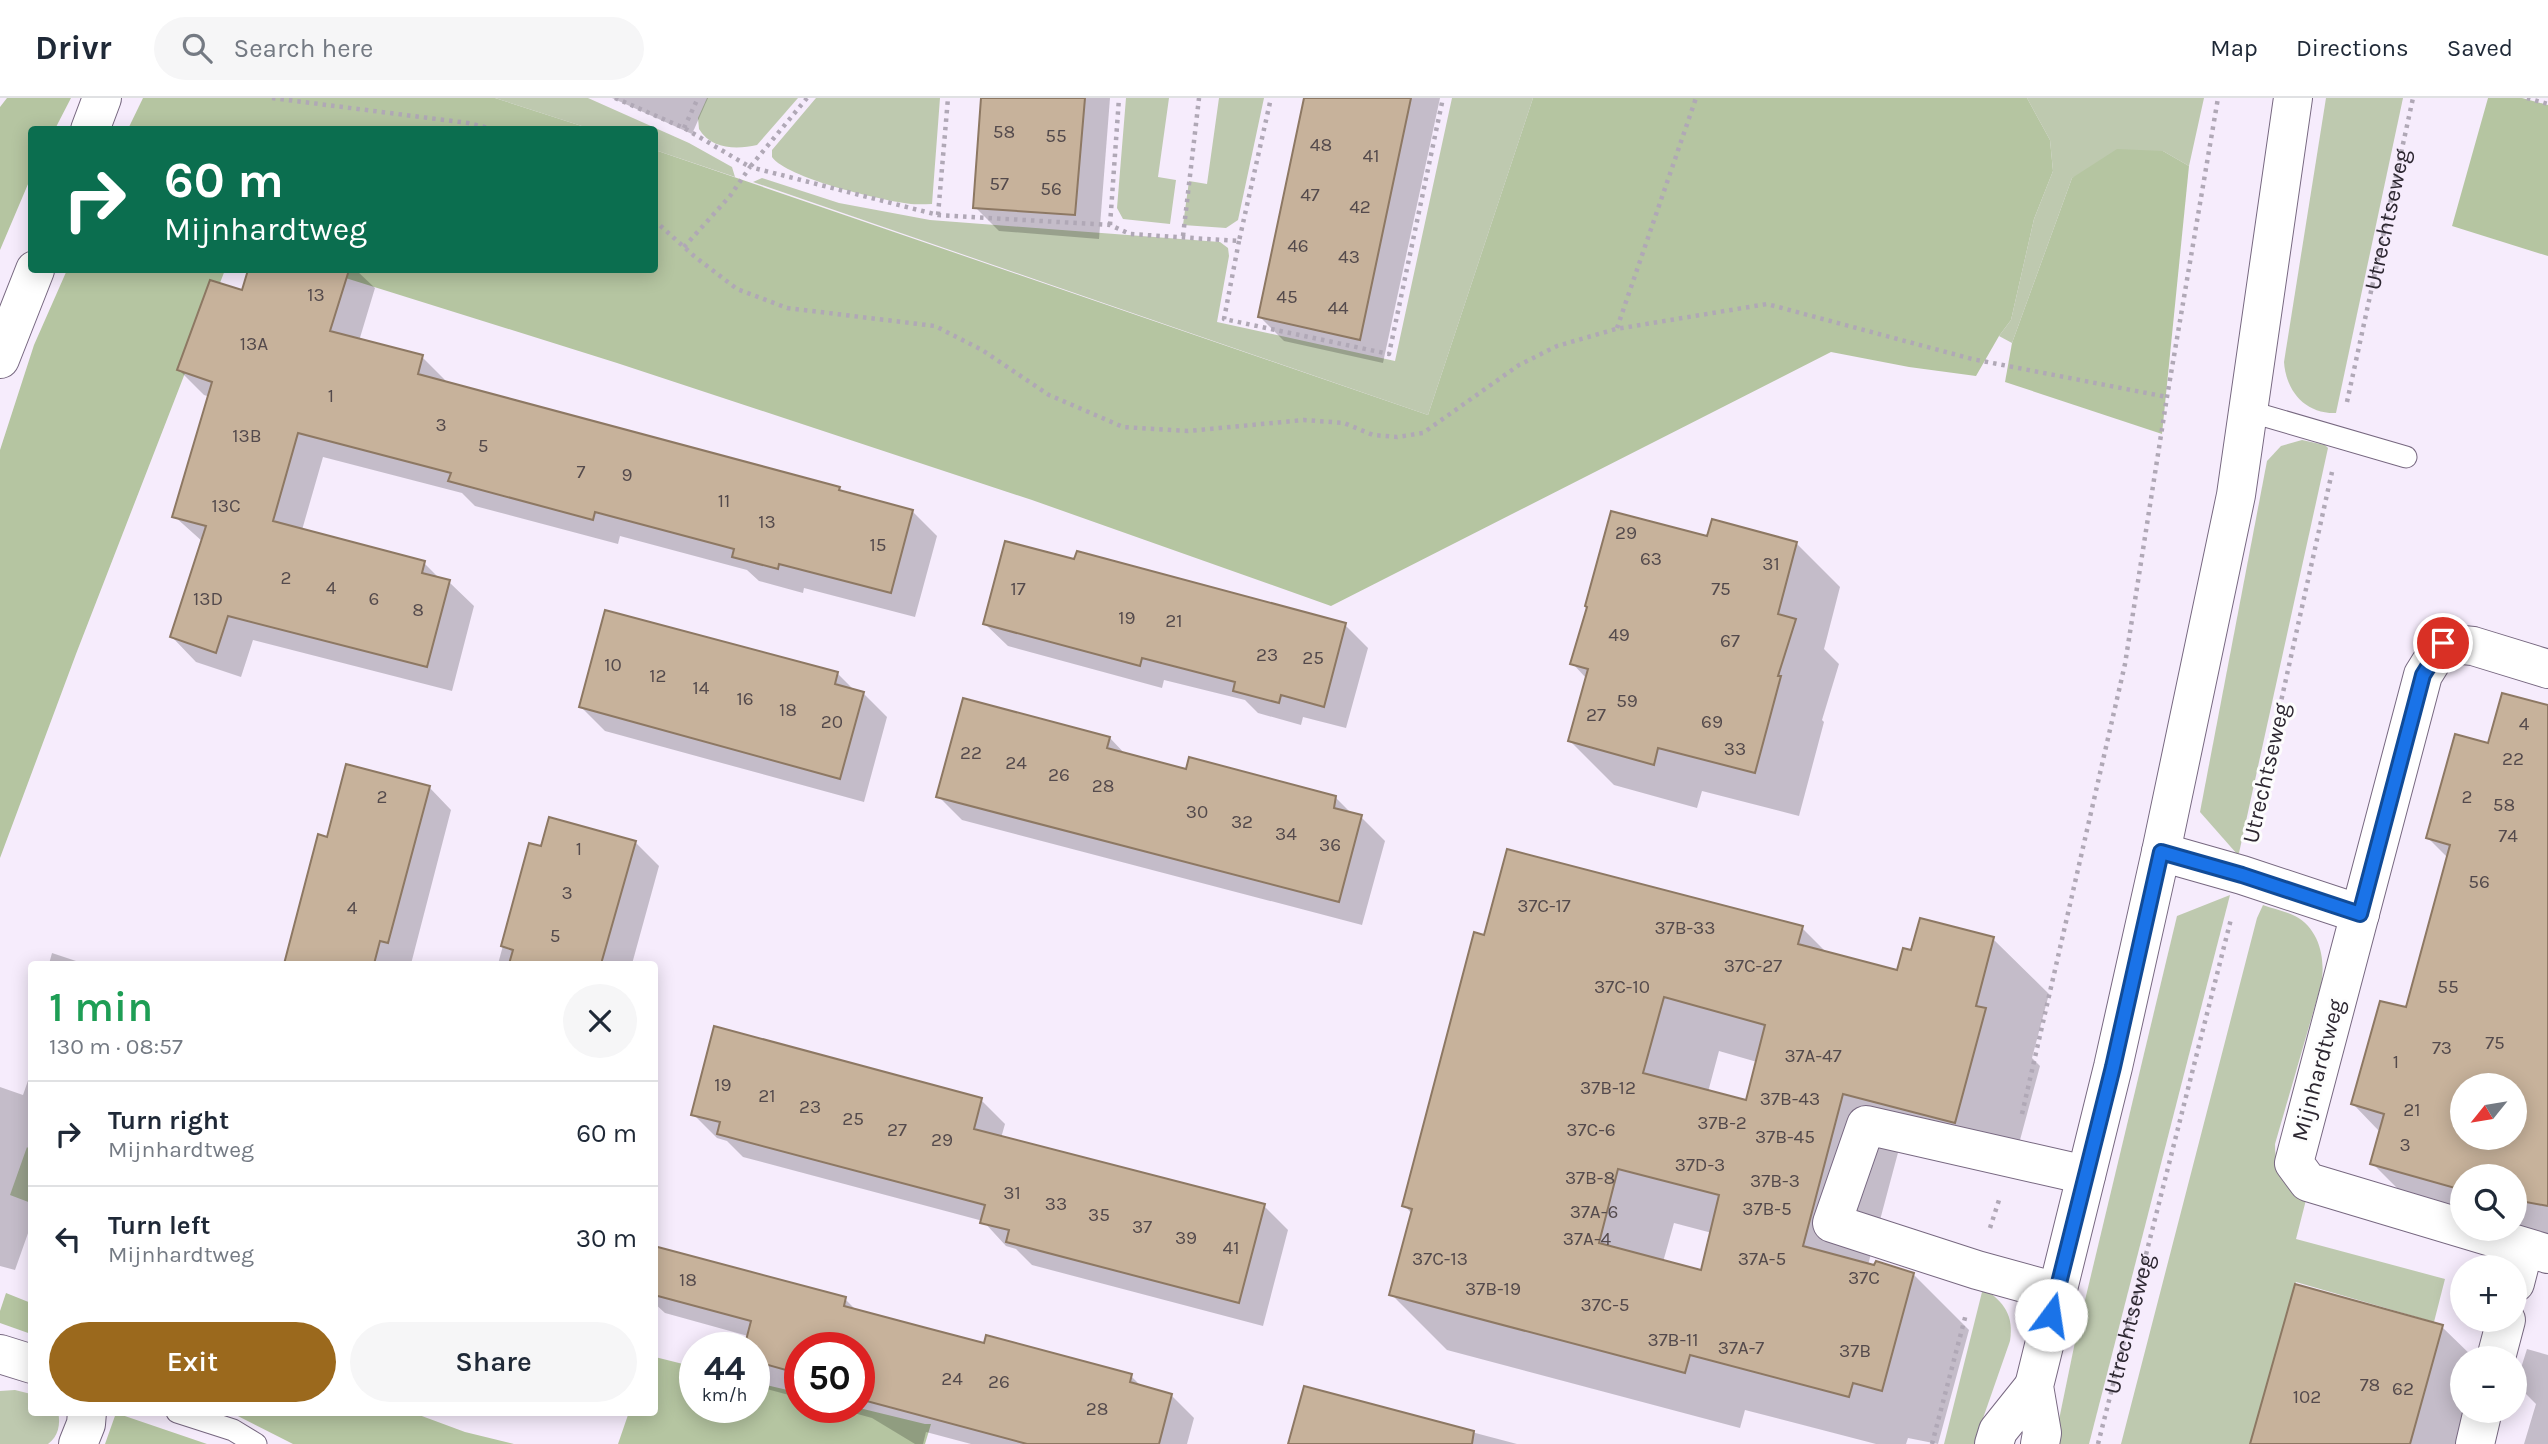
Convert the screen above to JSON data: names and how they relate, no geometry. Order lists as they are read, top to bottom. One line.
{"streets":{"street":["Mijnhardtweg"],"path":["Utrechtseweg"]},"house_numbers":["58","55","48","41","57","56","47","42","46","43","13","45","44","13A","1","3","13B","5","7","9","11","13C","13","29","15","63","31","2","4","17","75","13D","6","8","19","21","49","67","23","25","10","12","14","16","59","18","27","20","69","4","33","22","22","24","26","28","2","2","58","30","32","34","74","36","1","56","3","37C-17","4","37B-33","5","37C-27","37C-10","55","75","73","37A-47","1","19","37B-12","21","37B-43","23","21","25","37B-2","27","37C-6","37B-45","29","3","37D-3","37B-8","37B-3","31","33","37B-5","37A-6","35","37","39","37A-4","41","37C-13","37A-5","37C","18","37B-19","37C-5","37B-11","37A-7","37B","24","26","78","62","102","28"],"north":"bottom left","page":{"header":"Drivr","search":"Search here","nav":["Map","Directions","Saved"],"turn":["60 m","Mijnhardtweg"],"heading":["1 min","130 m · 08:57"],"map_buttons":["+","−"],"list":[{"name":"Turn right","note":"Mijnhardtweg","value":"60 m"},{"name":"Turn left","note":"Mijnhardtweg","value":"30 m"}],"buttons":["Exit","Share"],"speed":"44 km/h","limit":"50"}}
